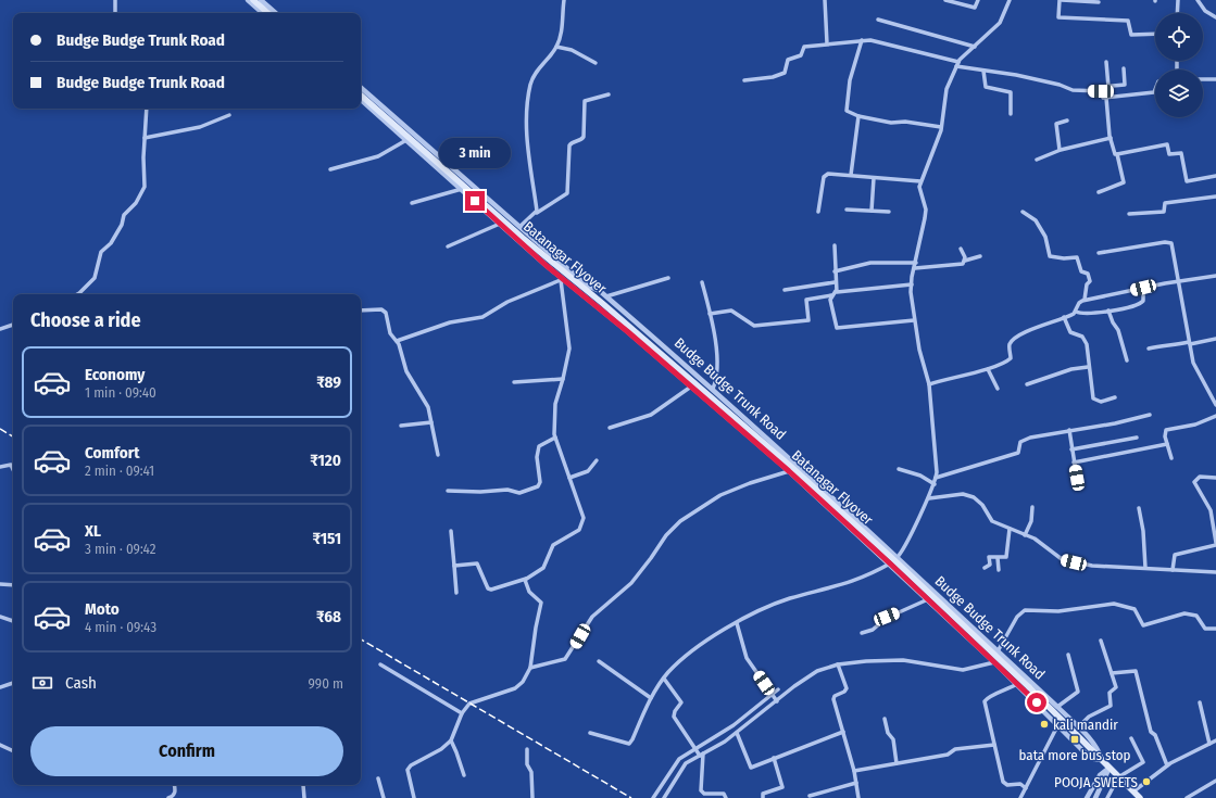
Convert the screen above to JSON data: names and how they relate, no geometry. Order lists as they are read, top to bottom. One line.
{"streets":{"main road":["Batanagar Flyover"],"street":["Budge Budge Trunk Road"]},"crossings":[["Batanagar Flyover","Budge Budge Trunk Road"]],"places":{"other":["kali mandir","POOJA SWEETS"],"transit":["bata more bus stop"]},"page":{"banner":["Budge Budge Trunk Road","Budge Budge Trunk Road"],"bubble":"3 min","heading":"Choose a ride","list":[{"name":"Economy","note":"1 min · 09:40","value":"₹89"},{"name":"Comfort","note":"2 min · 09:41","value":"₹120"},{"name":"XL","note":"3 min · 09:42","value":"₹151"},{"name":"Moto","note":"4 min · 09:43","value":"₹68"}],"pay":["Cash","990 m"],"buttons":"Confirm"}}
